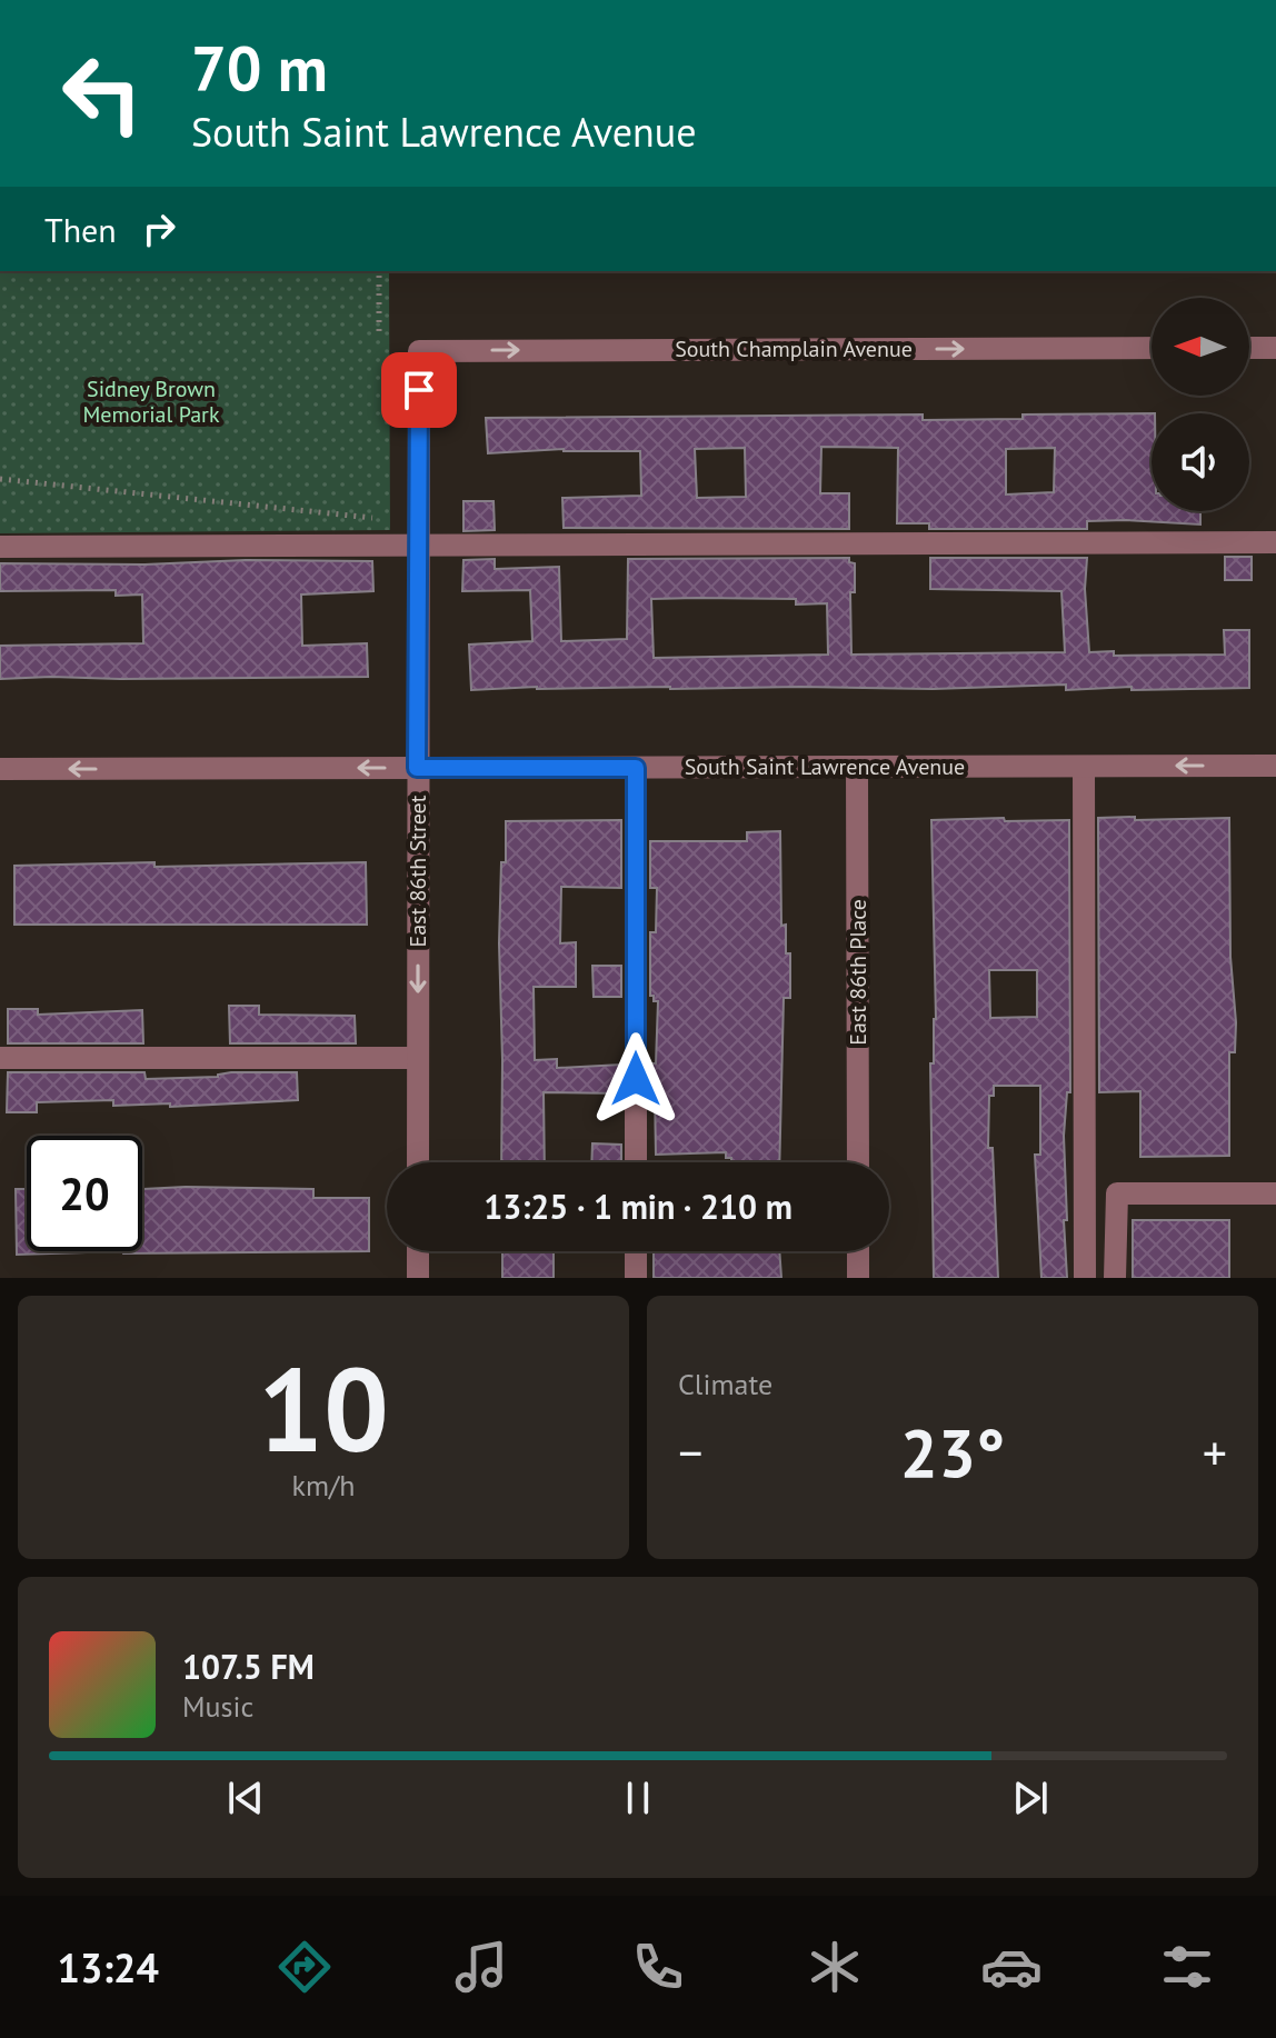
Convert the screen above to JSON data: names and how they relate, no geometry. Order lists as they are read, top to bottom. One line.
{"streets":{"street":["South Champlain Avenue","South Saint Lawrence Avenue","East 86th Street","East 86th Place"]},"crossings":[["South Champlain Avenue","East 86th Street"],["South Saint Lawrence Avenue","East 86th Street"],["South Saint Lawrence Avenue","East 86th Place"]],"one_way":["South Saint Lawrence Avenue","East 86th Street"],"parks":["Sidney Brown Memorial Park"],"north":"left","page":{"turn":["70 m","South Saint Lawrence Avenue"],"then":"Then","limit":"20","trip":"13:25 · 1 min · 210 m","tile":[["10","km/h"],"Climate"],"heat":["−","23°","+"],"song":["107.5 FM","Music"],"tabs":"13:24"}}
